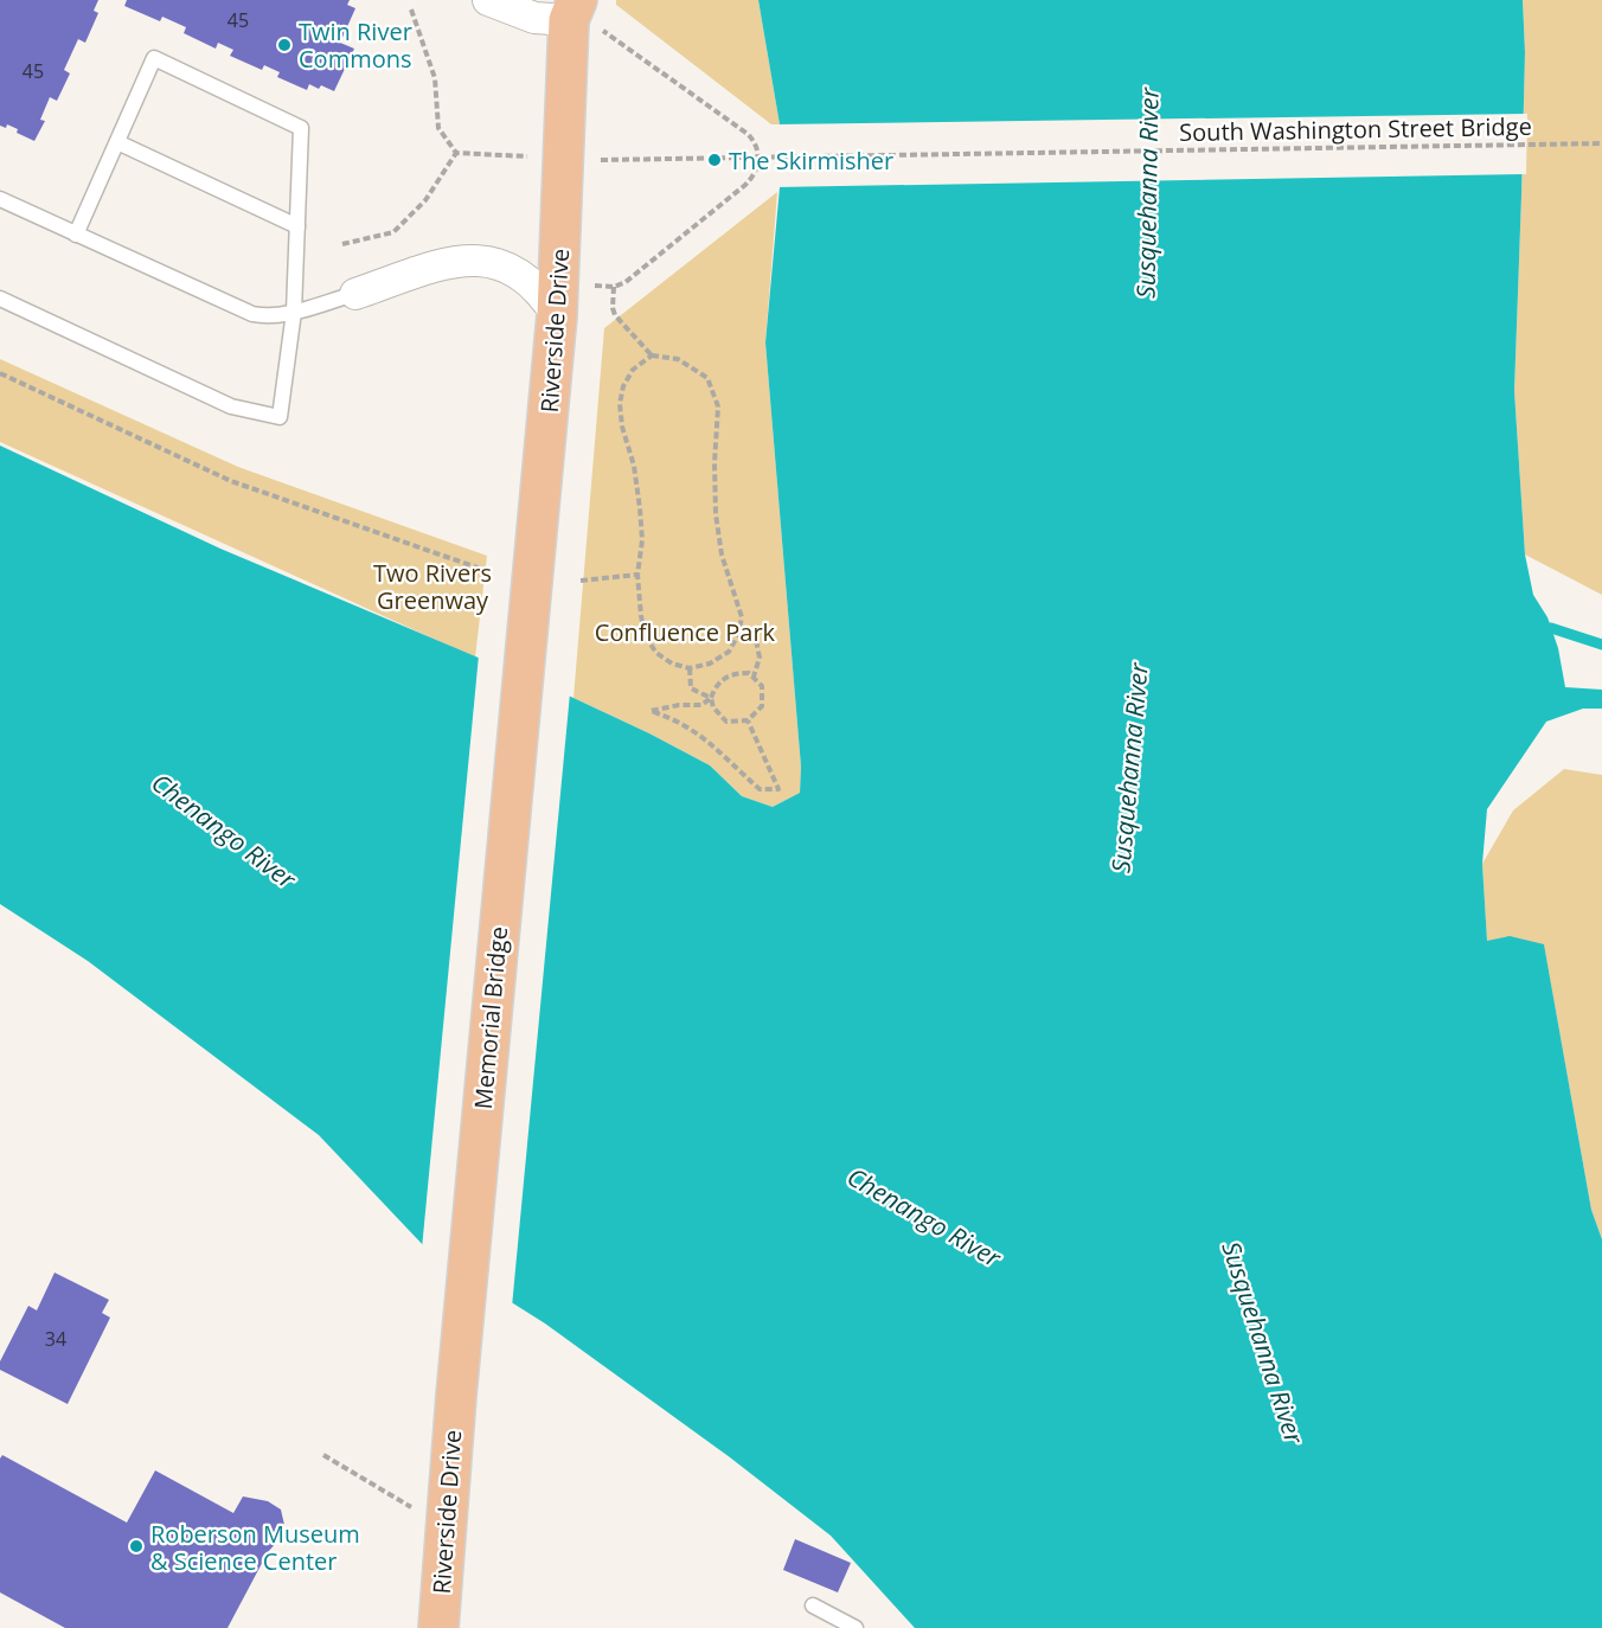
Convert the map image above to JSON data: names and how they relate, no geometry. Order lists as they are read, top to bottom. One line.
{"streets":{"main road":["Riverside Drive","Memorial Bridge"],"path":["South Washington Street Bridge"]},"crossings":[["Riverside Drive","Memorial Bridge"]],"water":["Susquehanna River","Chenango River"],"parks":["Two Rivers Greenway","Confluence Park"],"places":["Twin River Commons","The Skirmisher","Roberson Museum & Science Center"],"house_numbers":["45","45","34"]}
